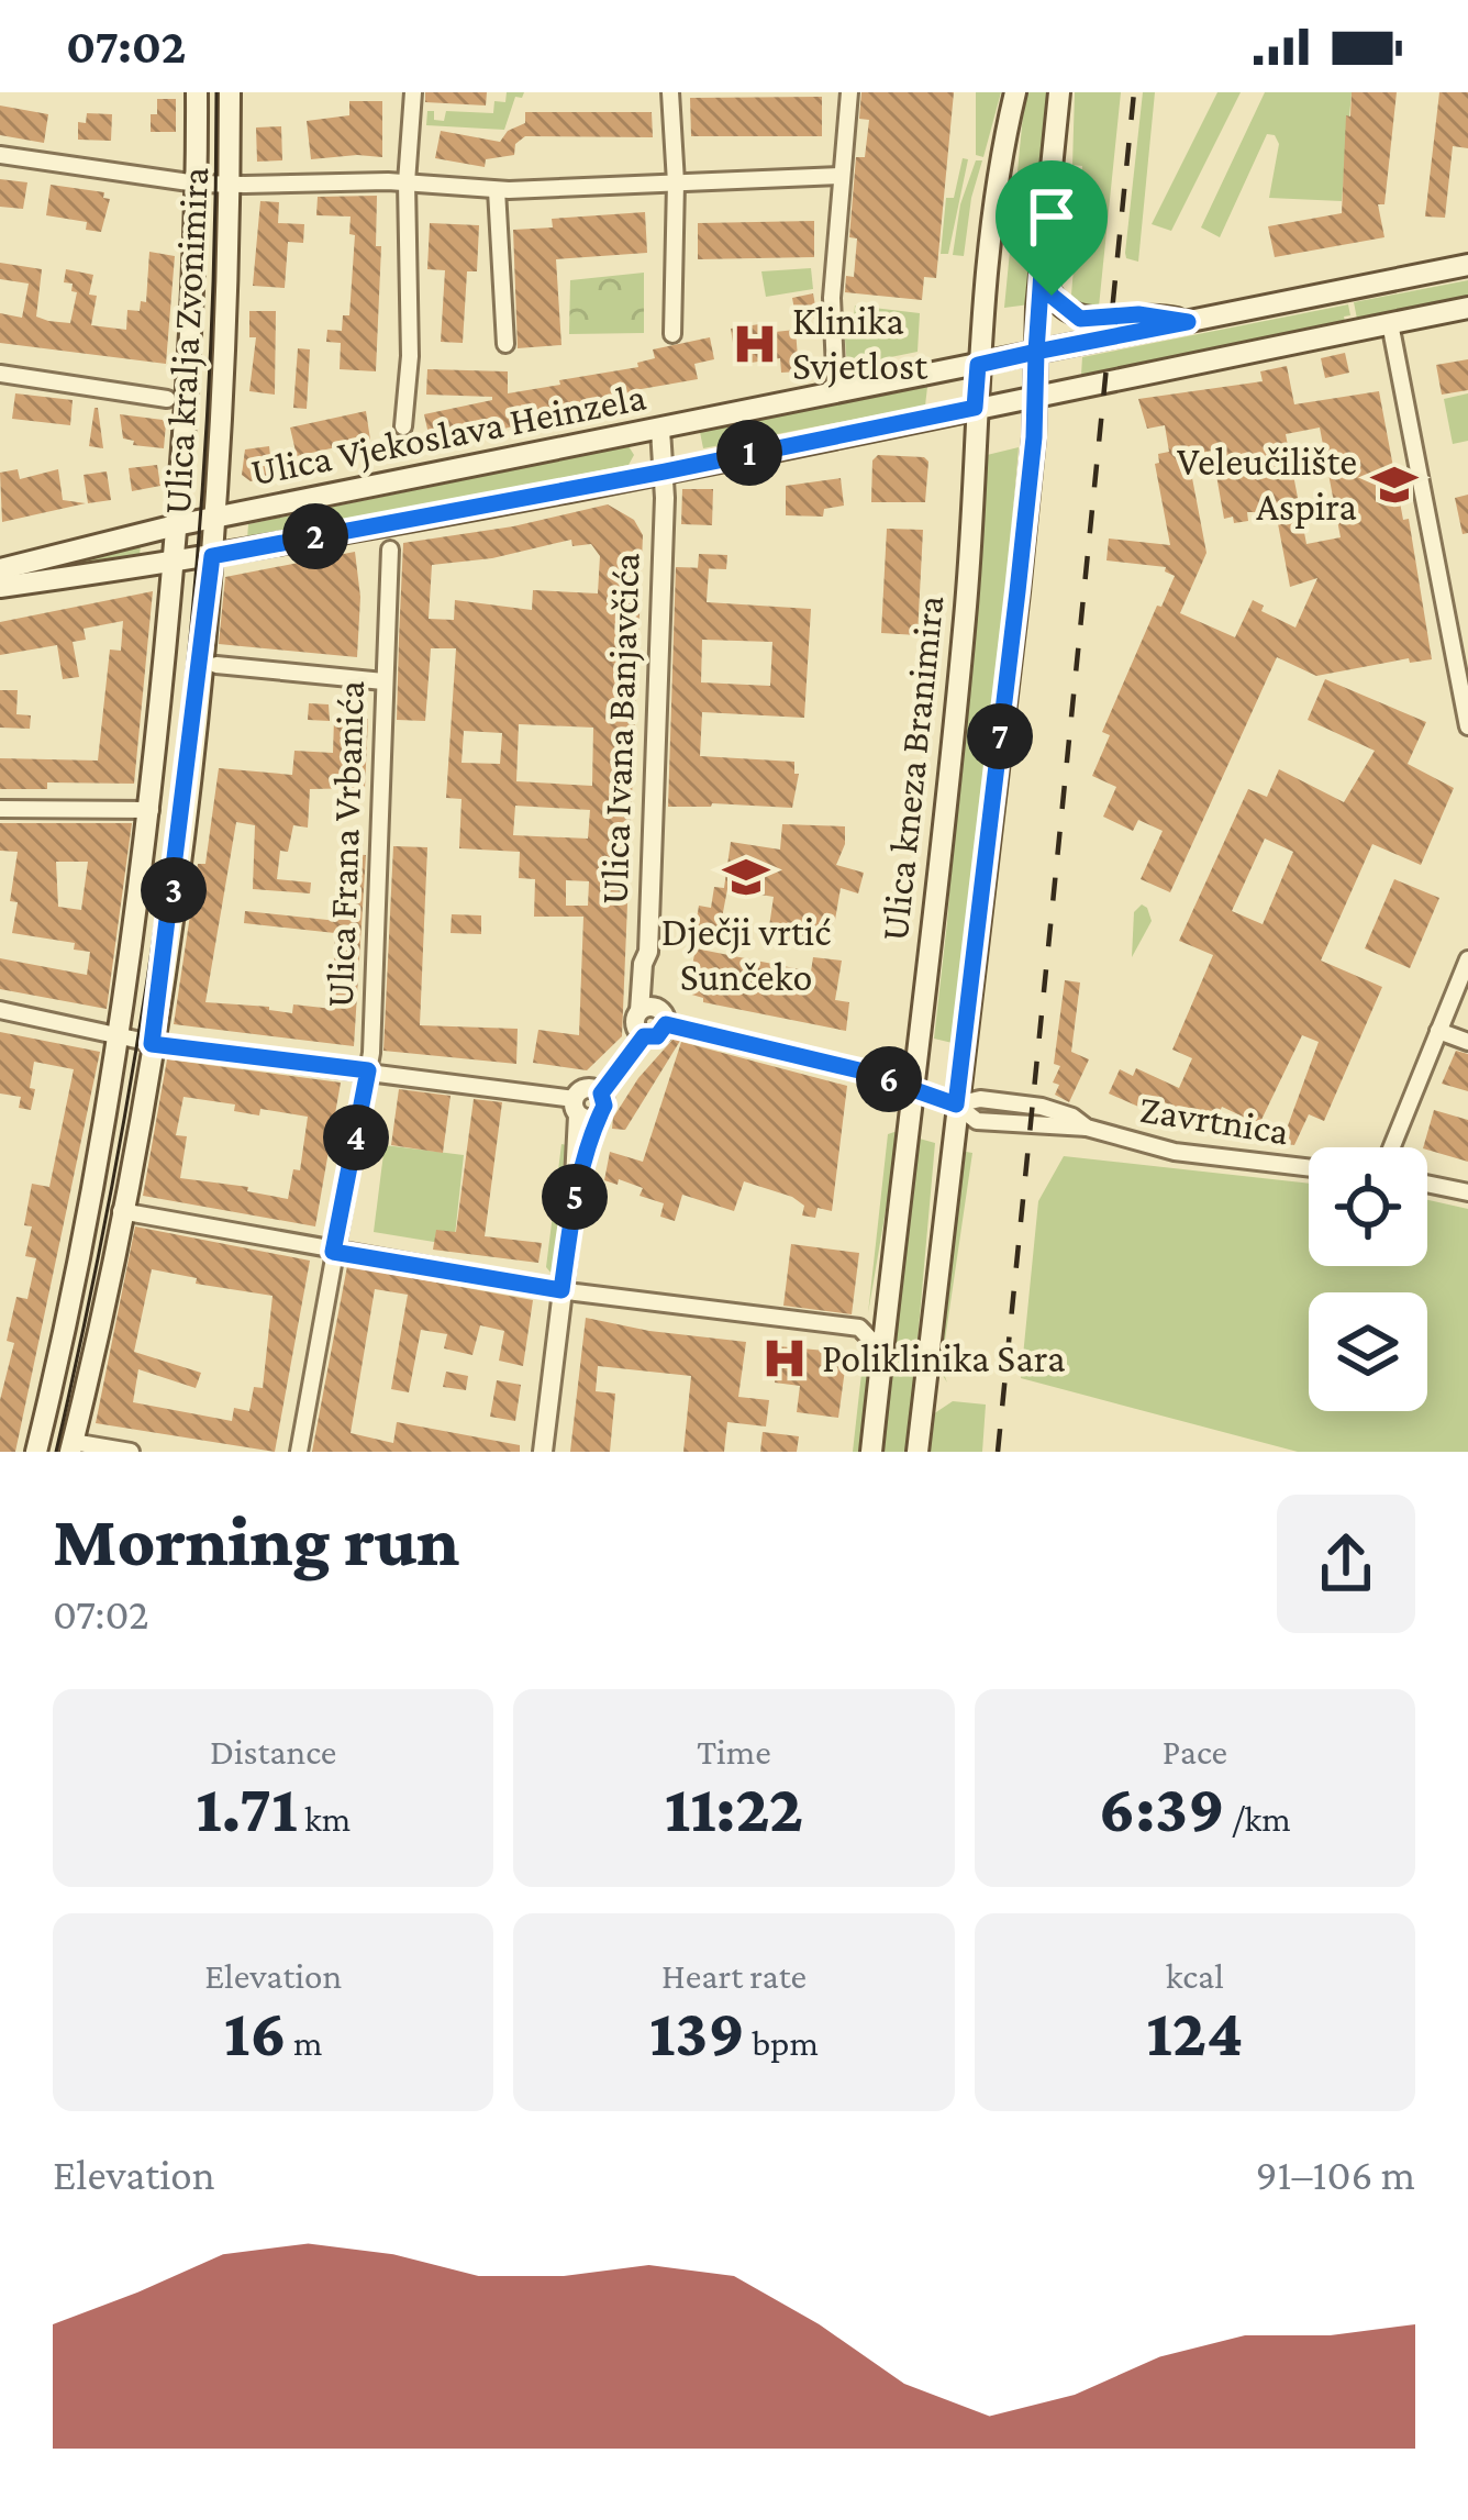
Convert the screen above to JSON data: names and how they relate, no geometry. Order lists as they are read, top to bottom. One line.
{"streets":{"main road":["Ulica kralja Zvonimira","Ulica Vjekoslava Heinzela","Ulica kneza Branimira"],"street":["Ulica Ivana Banjavčića","Ulica Frana Vrbanića","Zavrtnica"]},"crossings":[["Ulica kralja Zvonimira","Ulica Vjekoslava Heinzela"],["Ulica Vjekoslava Heinzela","Ulica Ivana Banjavčića"],["Ulica Vjekoslava Heinzela","Ulica kneza Branimira"],["Ulica Ivana Banjavčića","Zavrtnica"],["Ulica kneza Branimira","Zavrtnica"]],"places":{"hospital":["Klinika Svjetlost","Poliklinika Sara"],"school or university":["Veleučilište Aspira","Dječji vrtić Sunčeko"]},"page":{"status":"07:02","pins":["1","2","7","3","6","4","5"],"heading":["Morning run","07:02"],"stats":[["Distance","1.71 km"],["Time","11:22"],["Pace","6:39 /km"],["Elevation","16 m"],["Heart rate","139 bpm"],["kcal","124"]],"chart":["Elevation","91–106 m"]}}
